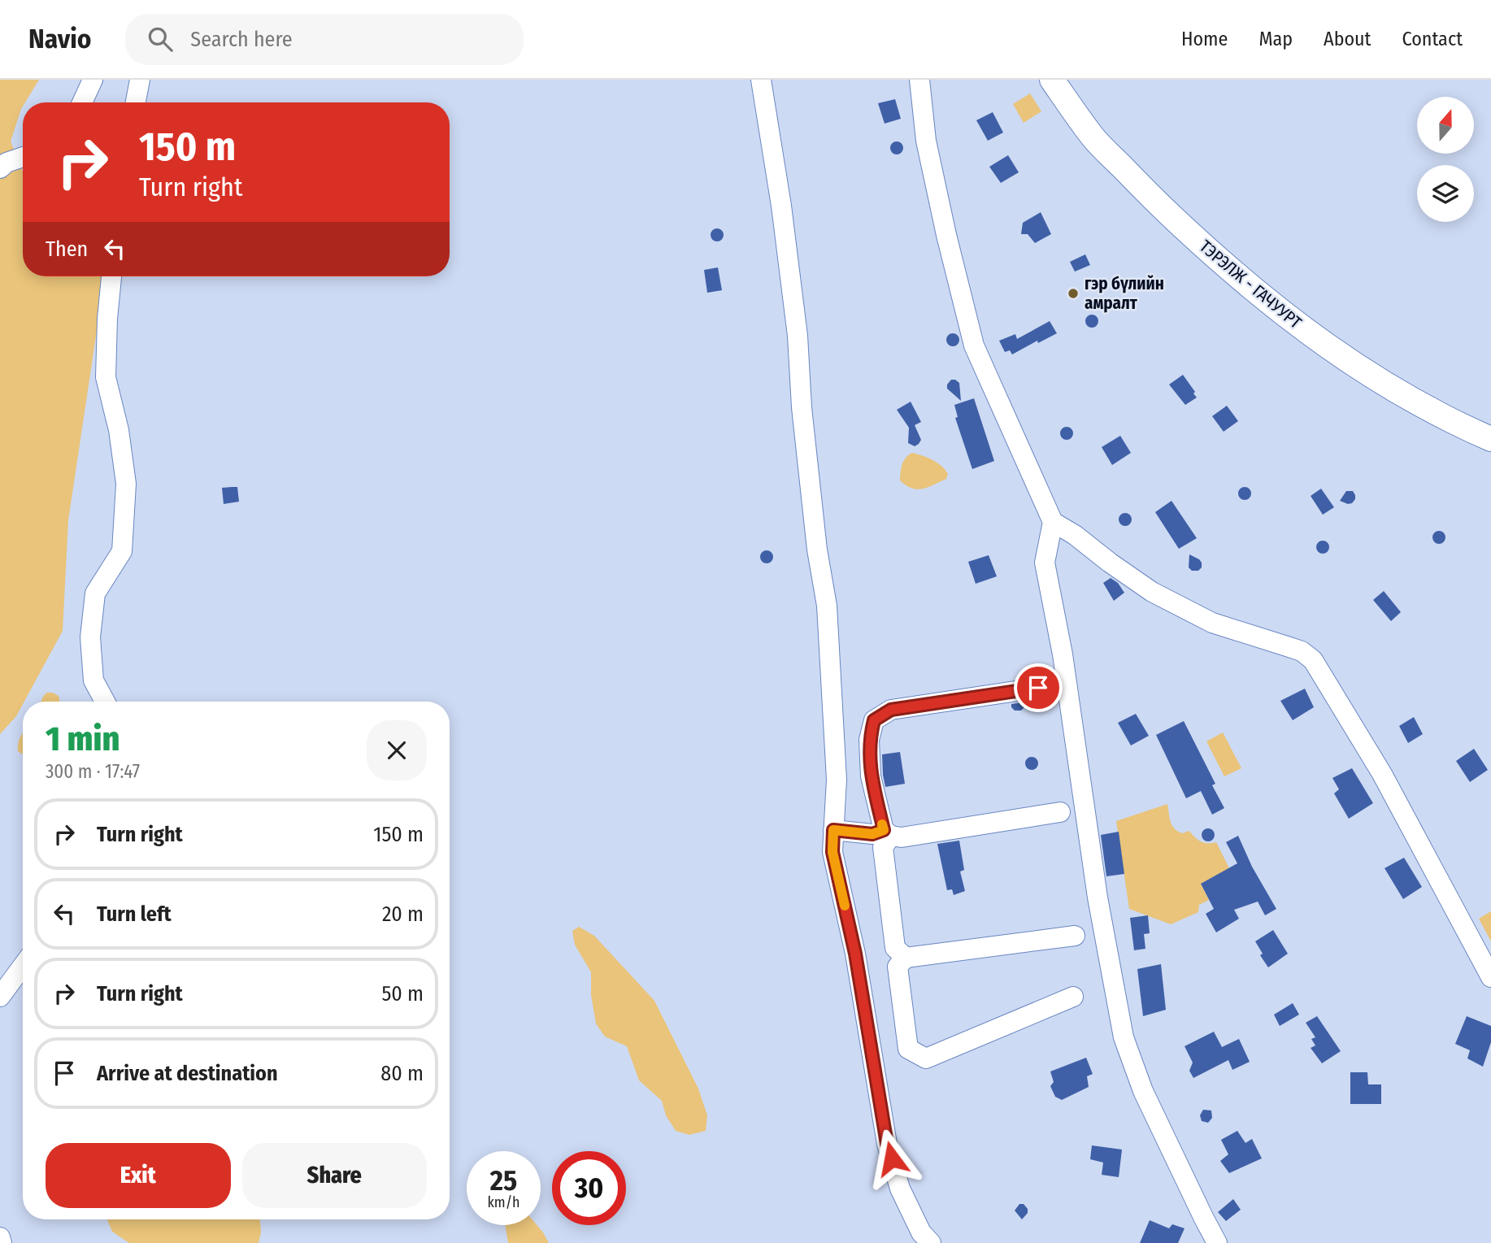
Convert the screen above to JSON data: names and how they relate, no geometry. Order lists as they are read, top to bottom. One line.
{"streets":{"main road":["ТЭРЭЛЖ - ГАЧУУРТ"]},"places":["гэр бүлийн амралт"],"north":"top","page":{"header":"Navio","search":"Search here","nav":["Home","Map","About","Contact"],"turn":["150 m","Turn right"],"then":"Then","heading":["1 min","300 m · 17:47"],"list":[{"name":"Turn right","value":"150 m"},{"name":"Turn left","value":"20 m"},{"name":"Turn right","value":"50 m"},{"name":"Arrive at destination","value":"80 m"}],"buttons":["Exit","Share"],"speed":"25 km/h","limit":"30"}}
